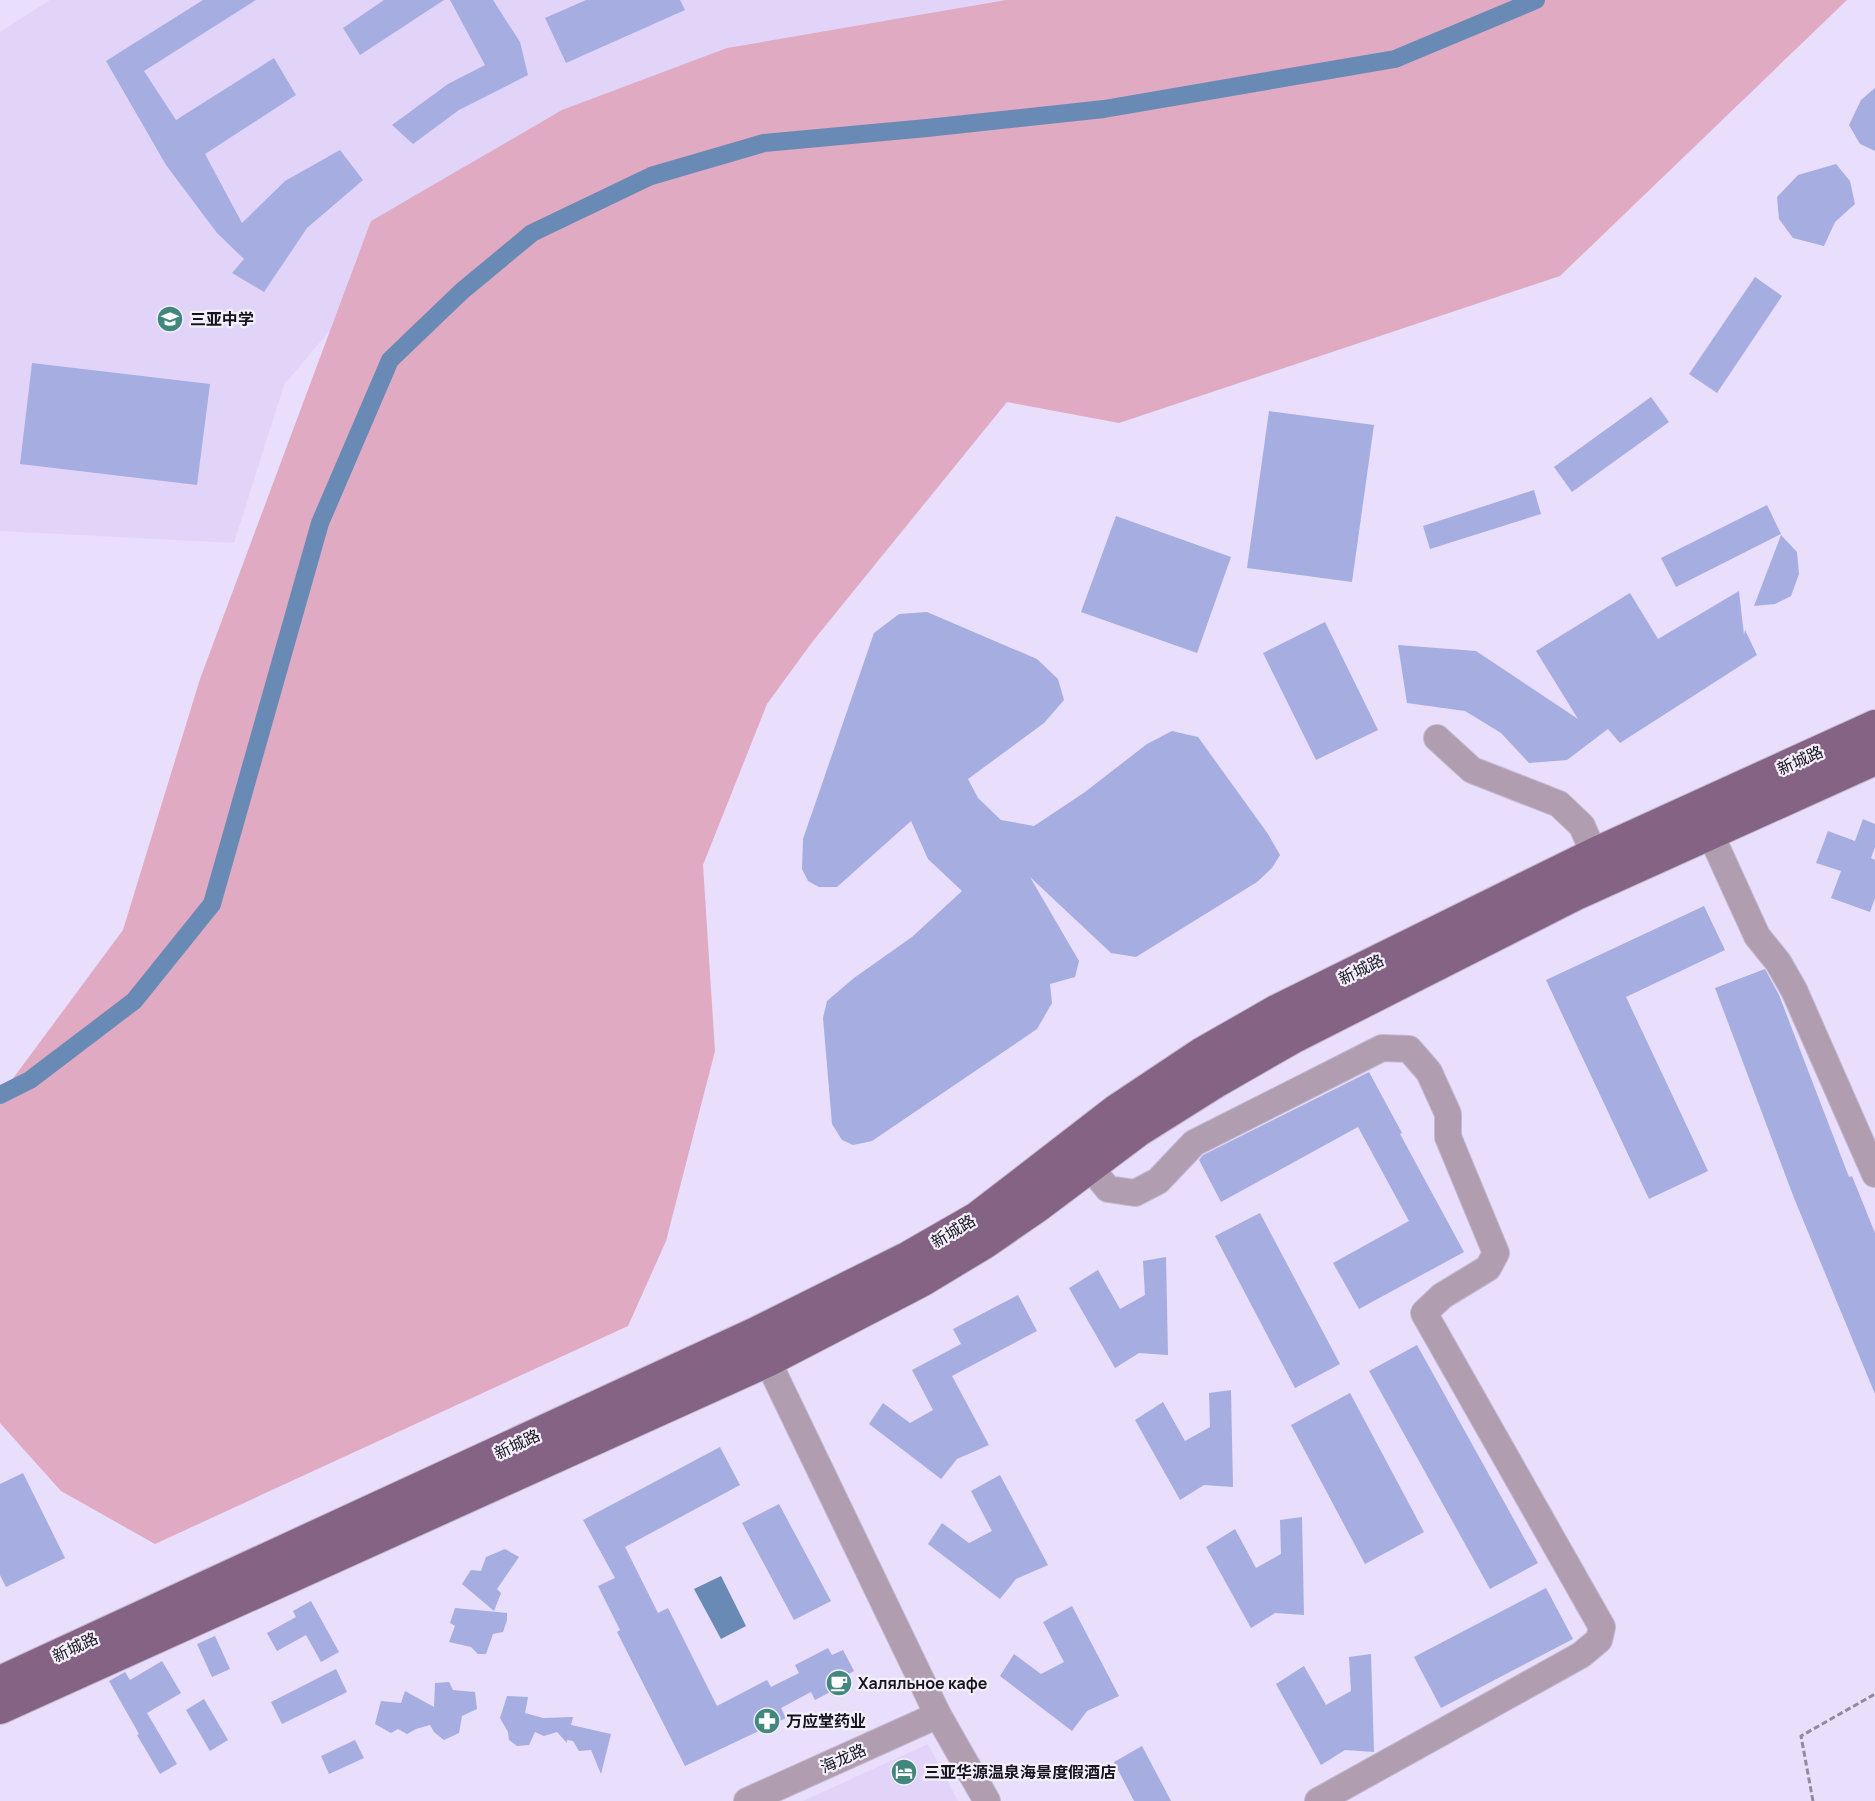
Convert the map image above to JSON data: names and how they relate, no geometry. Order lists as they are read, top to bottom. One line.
{"streets":{"main road":["新城路"],"street":["海龙路"]},"places":{"school or university":["三亚中学"],"cafe":["Халяльное кафе"],"pharmacy":["万应堂药业"],"hotel":["三亚华源温泉海景度假酒店"]}}
